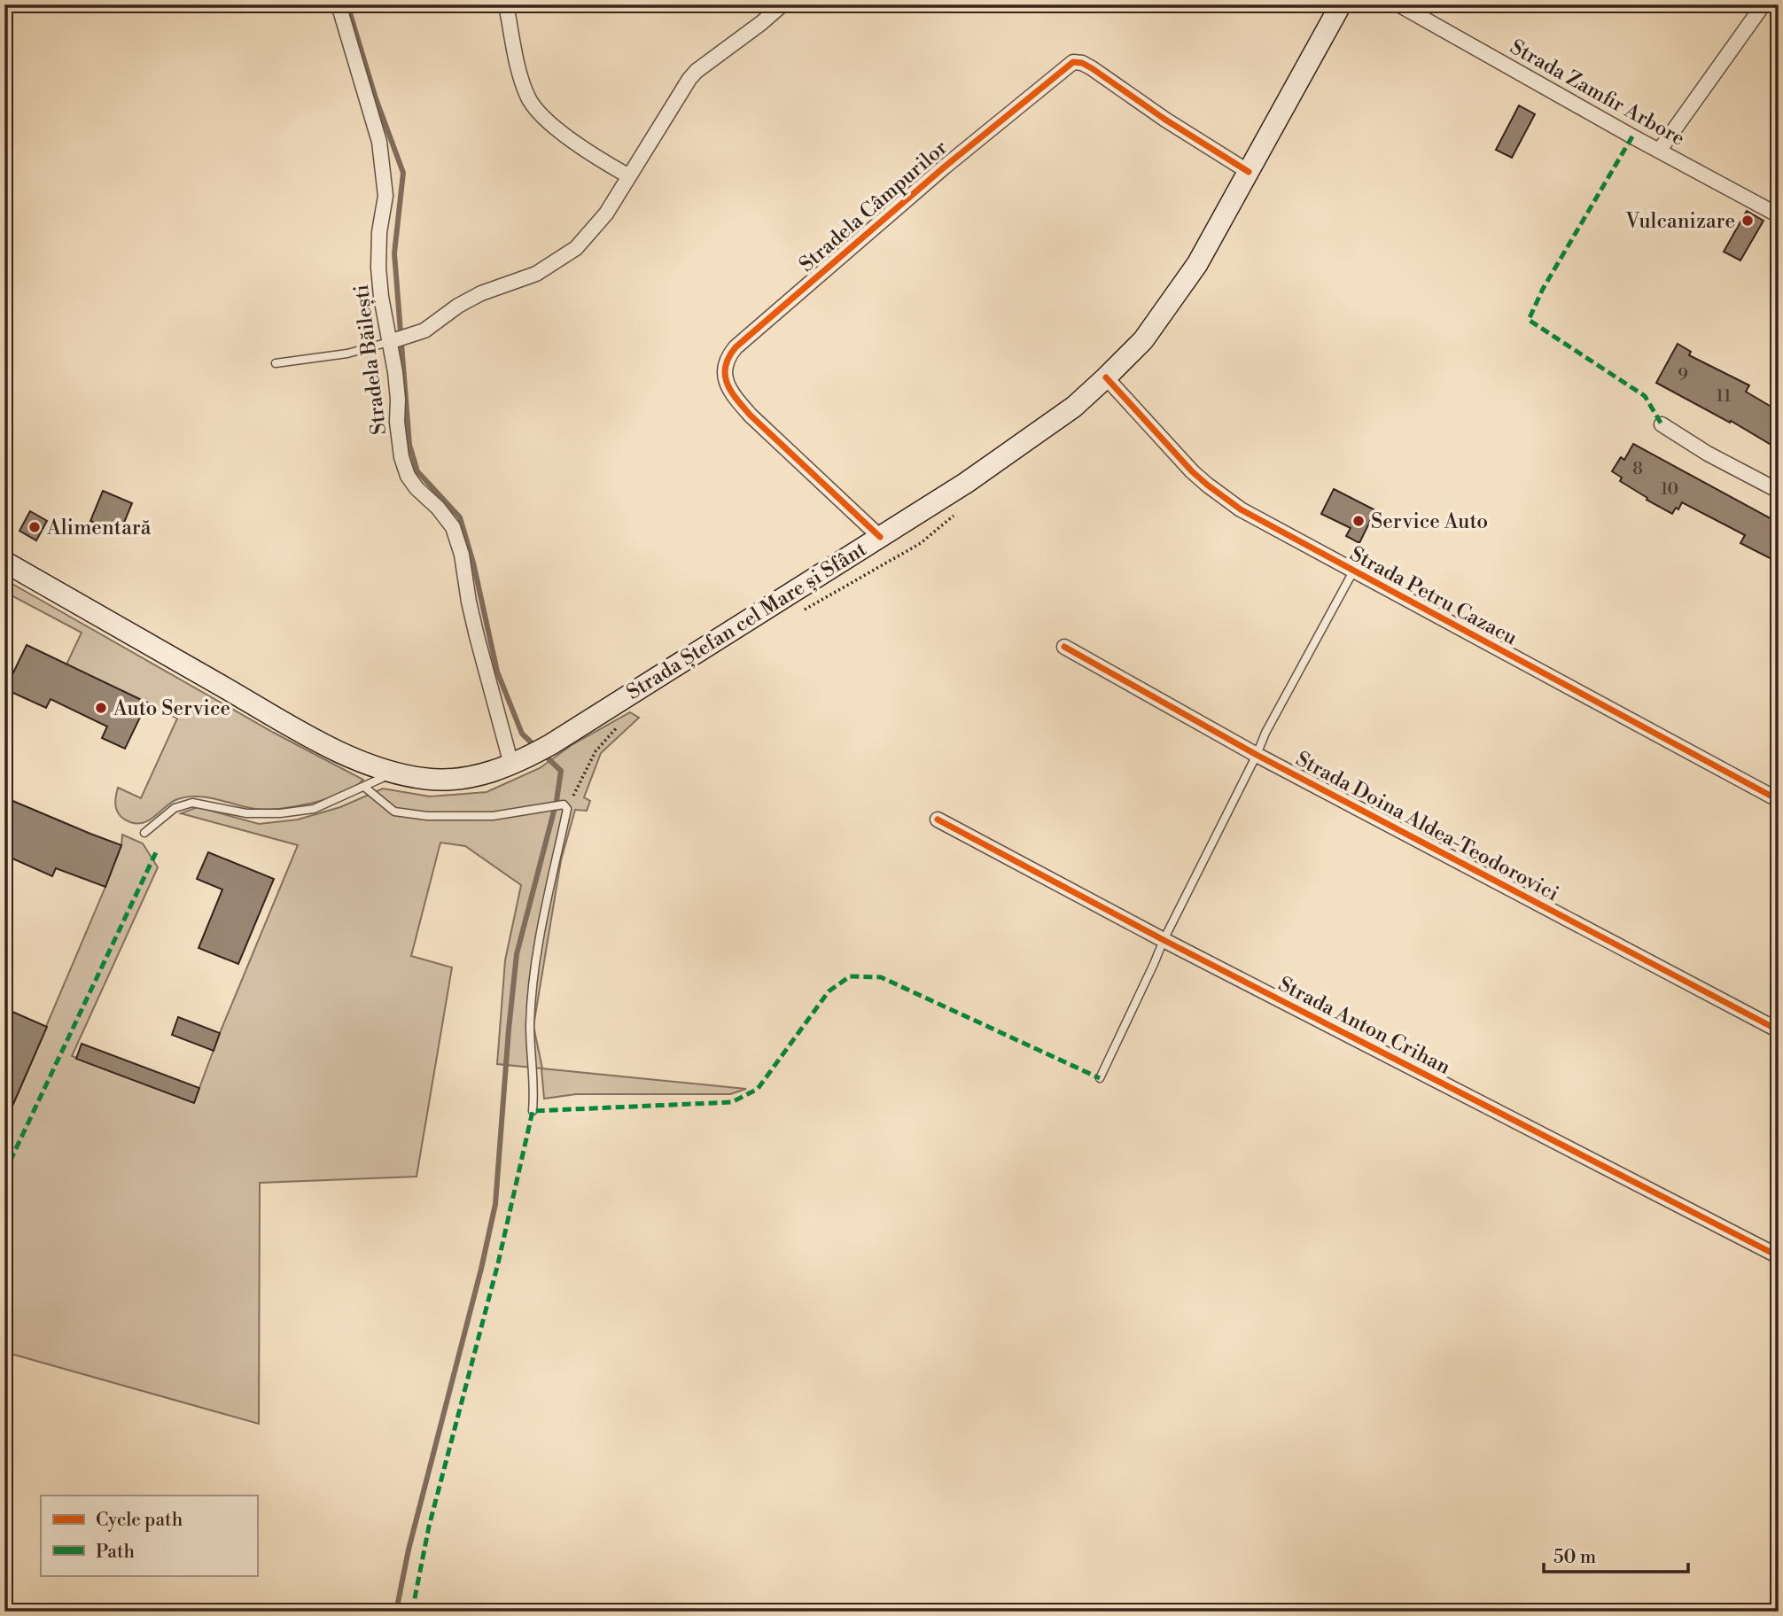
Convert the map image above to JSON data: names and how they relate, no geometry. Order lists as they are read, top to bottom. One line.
{"streets":{"main road":["Strada Ștefan cel Mare și Sfânt"],"street":["Strada Zamfir Arbore","Stradela Câmpurilor","Stradela Băilești","Strada Petru Cazacu","Strada Doina Aldea-Teodorovici","Strada Anton Crihan"]},"crossings":[["Stradela Câmpurilor","Strada Ștefan cel Mare și Sfânt"],["Stradela Băilești","Strada Ștefan cel Mare și Sfânt"],["Strada Petru Cazacu","Strada Ștefan cel Mare și Sfânt"]],"places":["Vulcanizare","Service Auto","Alimentară","Auto Service"],"house_numbers":["9","11","8","10"],"legend":["Cycle path","Path"],"scale_bar":"50 m"}
